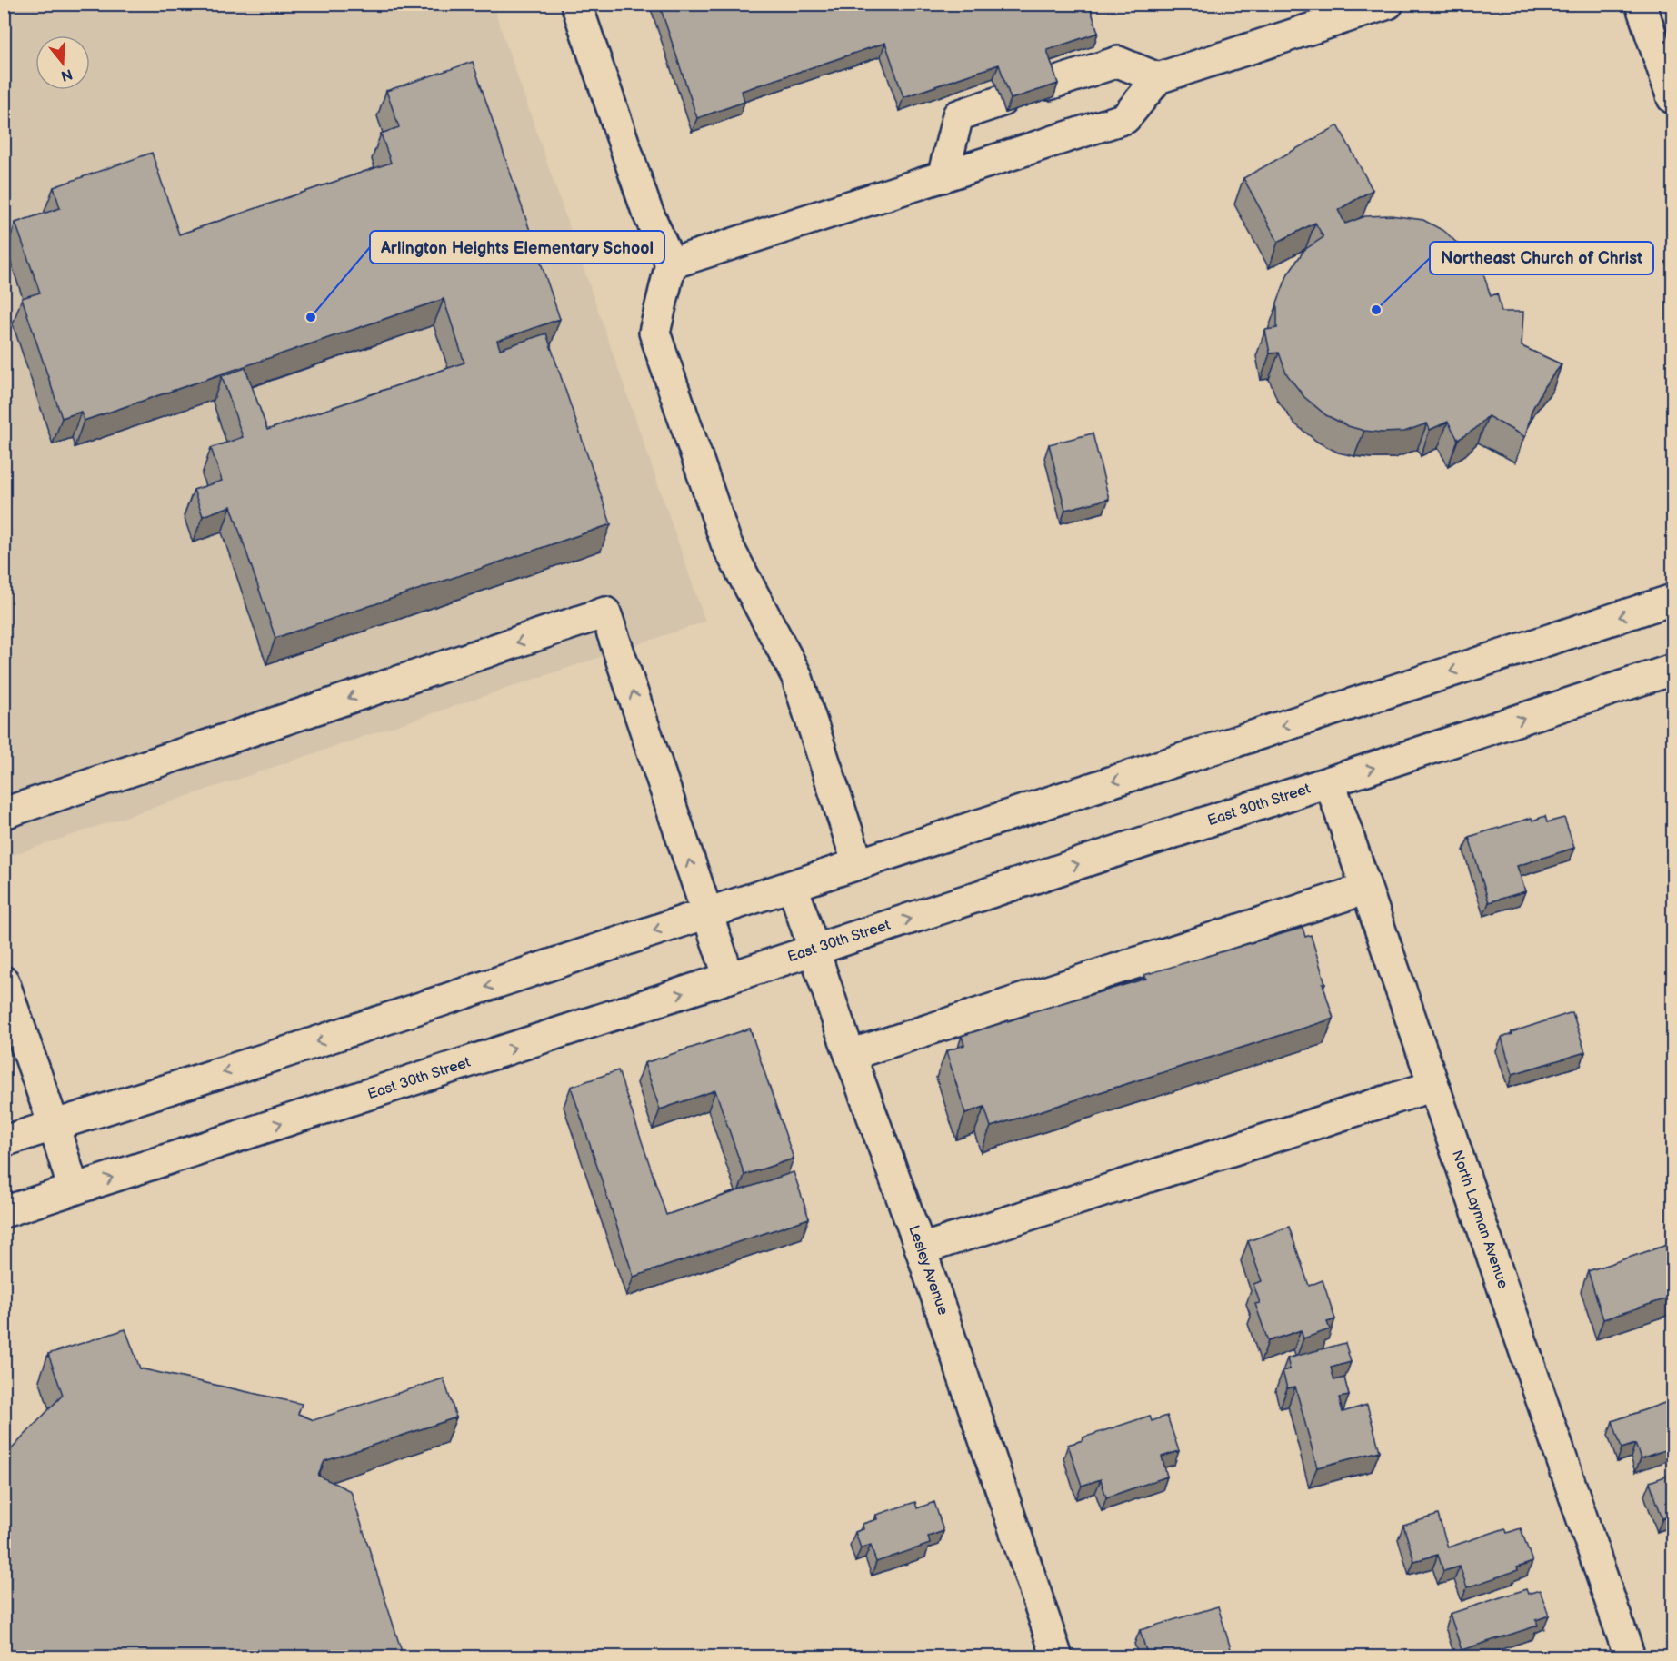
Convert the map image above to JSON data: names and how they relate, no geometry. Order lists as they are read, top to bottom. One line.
{"streets":{"main road":["East 30th Street","North Layman Avenue","Lesley Avenue"]},"crossings":[["East 30th Street","North Layman Avenue"],["East 30th Street","Lesley Avenue"]],"places":["Northeast Church of Christ","Arlington Heights Elementary School"],"north":"bottom"}
